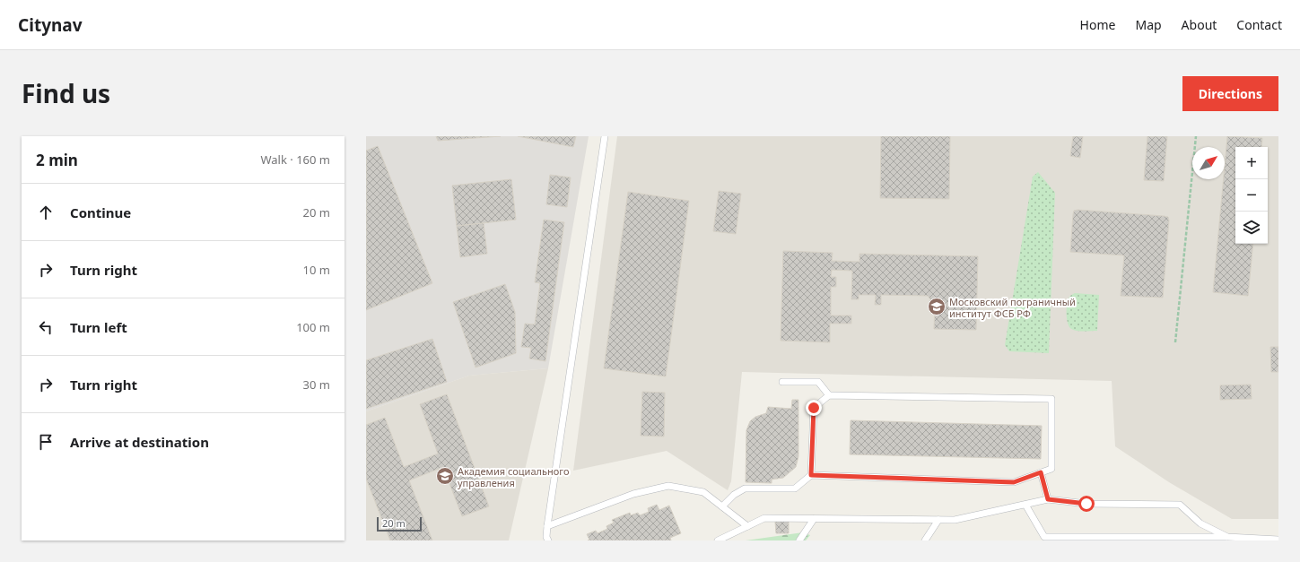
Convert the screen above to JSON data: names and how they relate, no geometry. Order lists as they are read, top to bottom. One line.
{"places":{"school or university":["Московский пограничный институт ФСБ РФ","Академия социального управления"]},"scale_bar":"20 m","north":"top right","page":{"header":"Citynav","nav":["Home","Map","About","Contact"],"title":"Find us","buttons":"Directions","heading":["2 min","Walk · 160 m"],"map_buttons":["+","−"],"list":[["Continue","20 m"],["Turn right","10 m"],["Turn left","100 m"],["Turn right","30 m"],"Arrive at destination"],"scale":"20 m"}}
